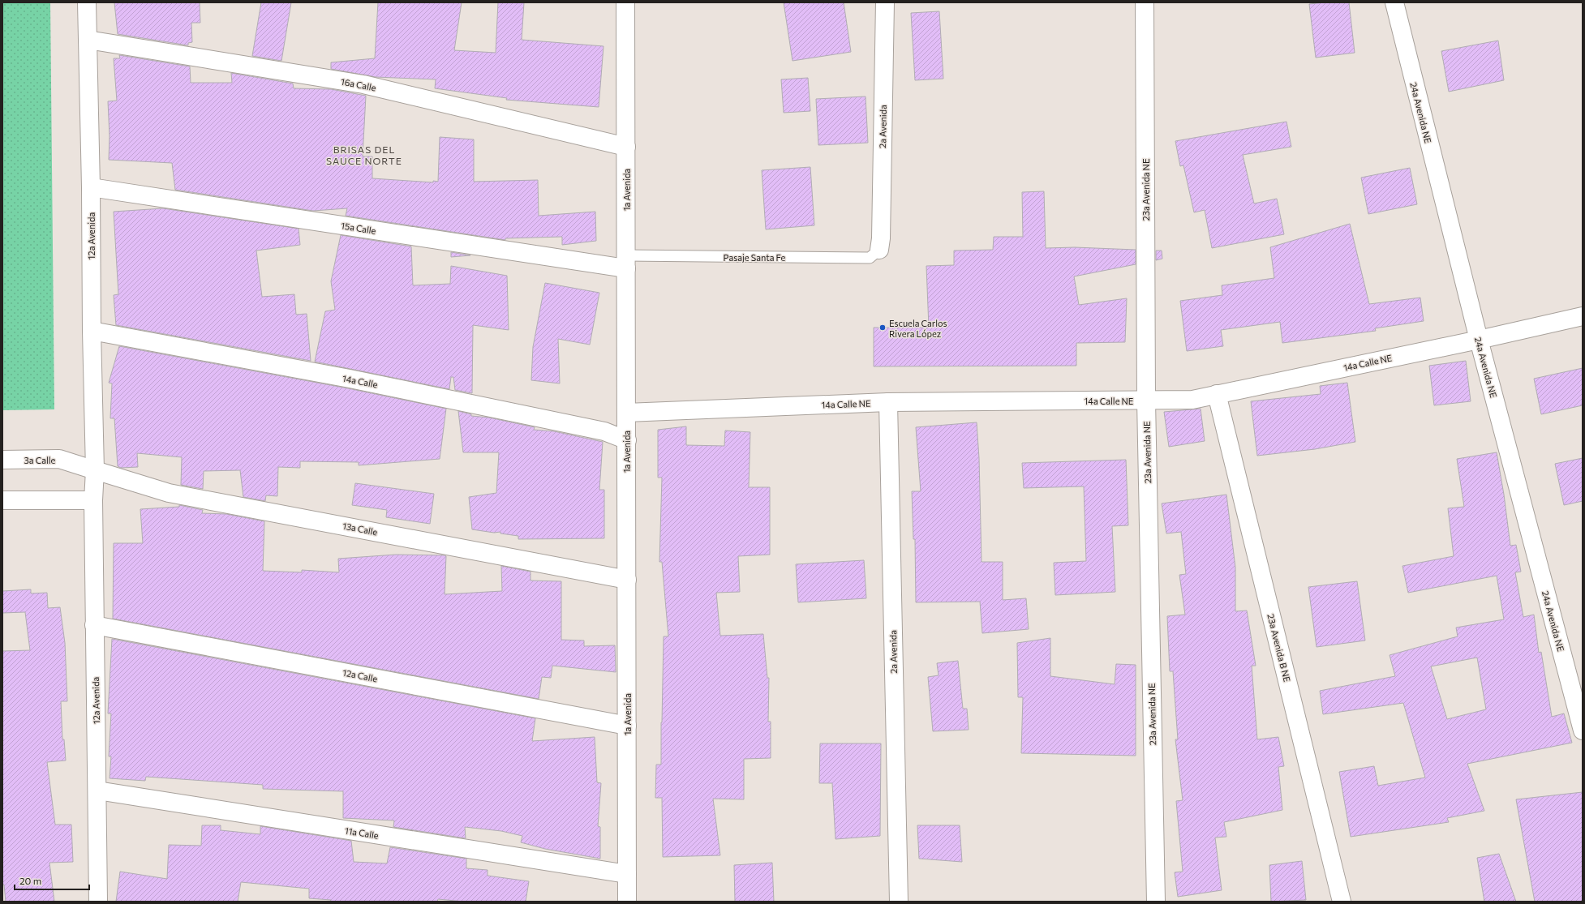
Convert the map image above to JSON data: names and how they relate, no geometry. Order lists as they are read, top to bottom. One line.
{"streets":{"street":["16a Calle","24a Avenida NE","2a Avenida","1a Avenida","23a Avenida NE","15a Calle","12a Avenida","14a Calle NE","14a Calle","3a Calle","13a Calle","23a Avenida B NE","12a Calle","11a Calle"],"lane":["Pasaje Santa Fe"]},"crossings":[["16a Calle","1a Avenida"],["16a Calle","12a Avenida"],["24a Avenida NE","14a Calle NE"],["2a Avenida","Pasaje Santa Fe"],["2a Avenida","14a Calle NE"],["1a Avenida","15a Calle"],["1a Avenida","Pasaje Santa Fe"],["1a Avenida","14a Calle NE"],["1a Avenida","14a Calle"],["1a Avenida","13a Calle"],["1a Avenida","12a Calle"],["1a Avenida","11a Calle"],["23a Avenida NE","14a Calle NE"],["15a Calle","12a Avenida"],["15a Calle","Pasaje Santa Fe"],["12a Avenida","14a Calle"],["12a Avenida","3a Calle"],["12a Avenida","13a Calle"],["12a Avenida","12a Calle"],["12a Avenida","11a Calle"],["14a Calle NE","23a Avenida B NE"],["3a Calle","13a Calle"]],"districts":["BRISAS DEL SAUCE NORTE"],"places":["Escuela Carlos Rivera López"],"scale_bar":"20 m"}
